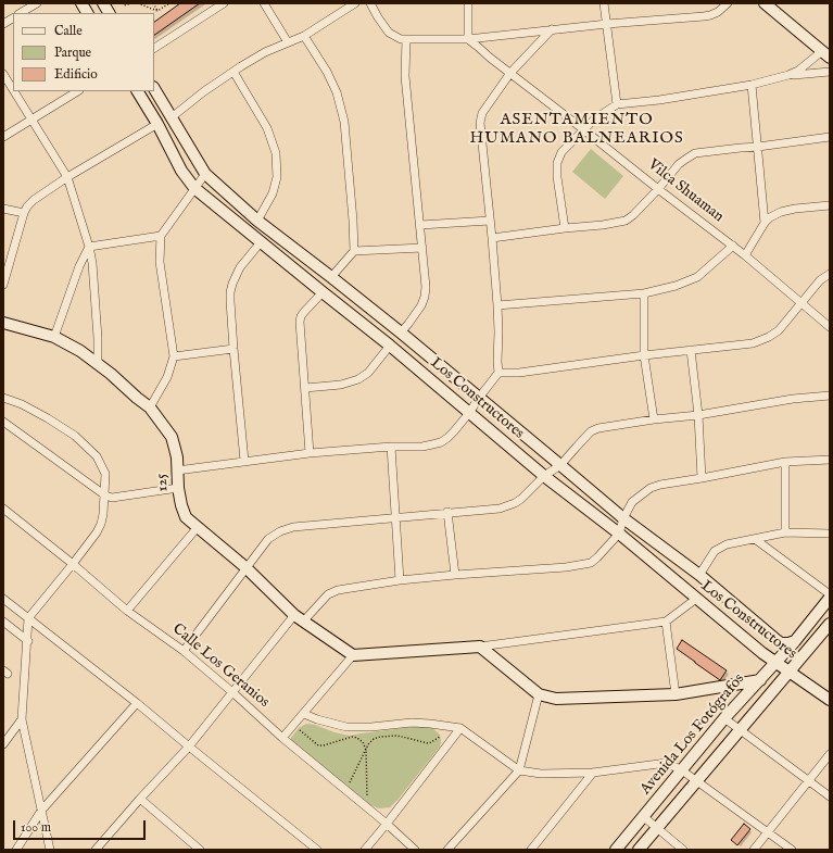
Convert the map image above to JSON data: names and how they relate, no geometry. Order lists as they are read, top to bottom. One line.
{"streets":{"main road":["Los Constructores","125","Avenida Los Fotógrafos"],"street":["Vilca Shuaman","Calle Los Geranios"]},"crossings":[["Los Constructores","Avenida Los Fotógrafos"]],"districts":["ASENTAMIENTO HUMANO BALNEARIOS"],"legend":["Calle","Parque","Edificio"],"scale_bar":"100 m"}
